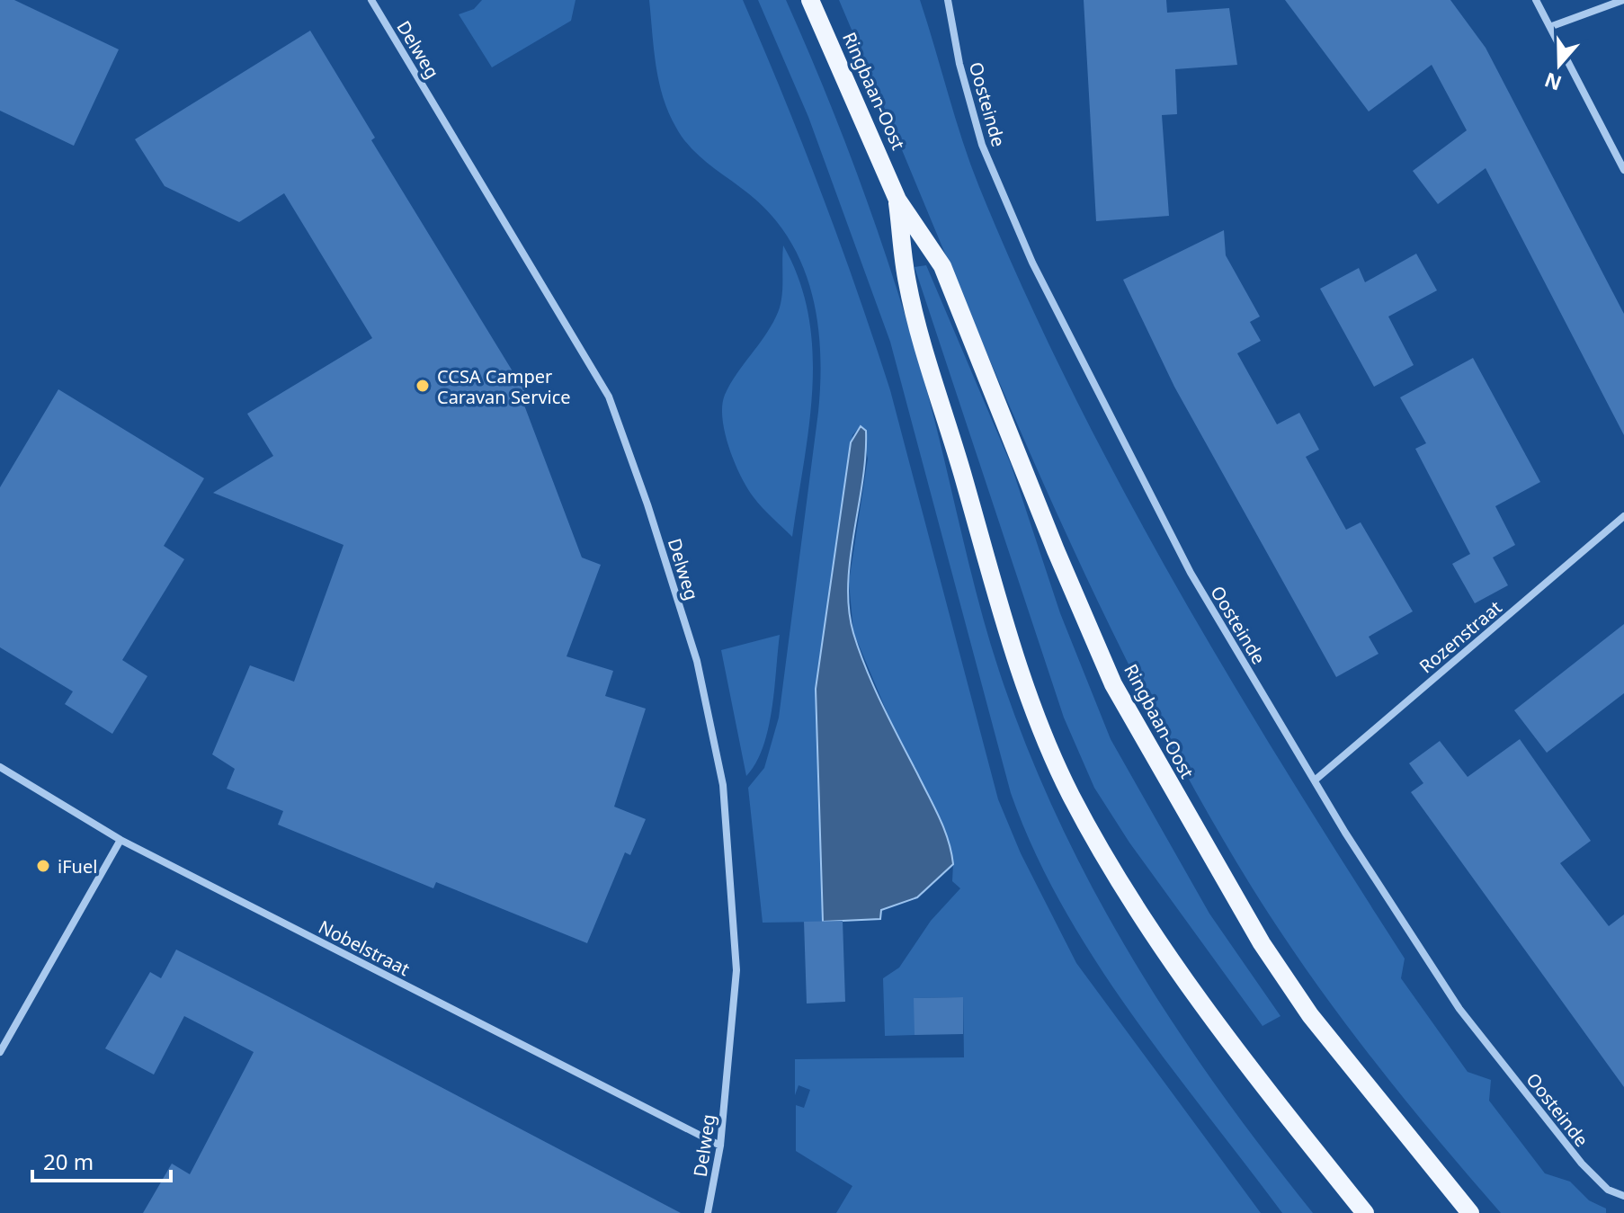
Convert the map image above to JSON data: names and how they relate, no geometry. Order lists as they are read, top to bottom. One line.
{"streets":{"main road":["Ringbaan-Oost"],"street":["Delweg","Oosteinde","Rozenstraat","Nobelstraat"]},"crossings":[["Delweg","Nobelstraat"],["Oosteinde","Rozenstraat"]],"places":["CCSA Camper Caravan Service","iFuel"],"scale_bar":"20 m","north":"bottom"}
